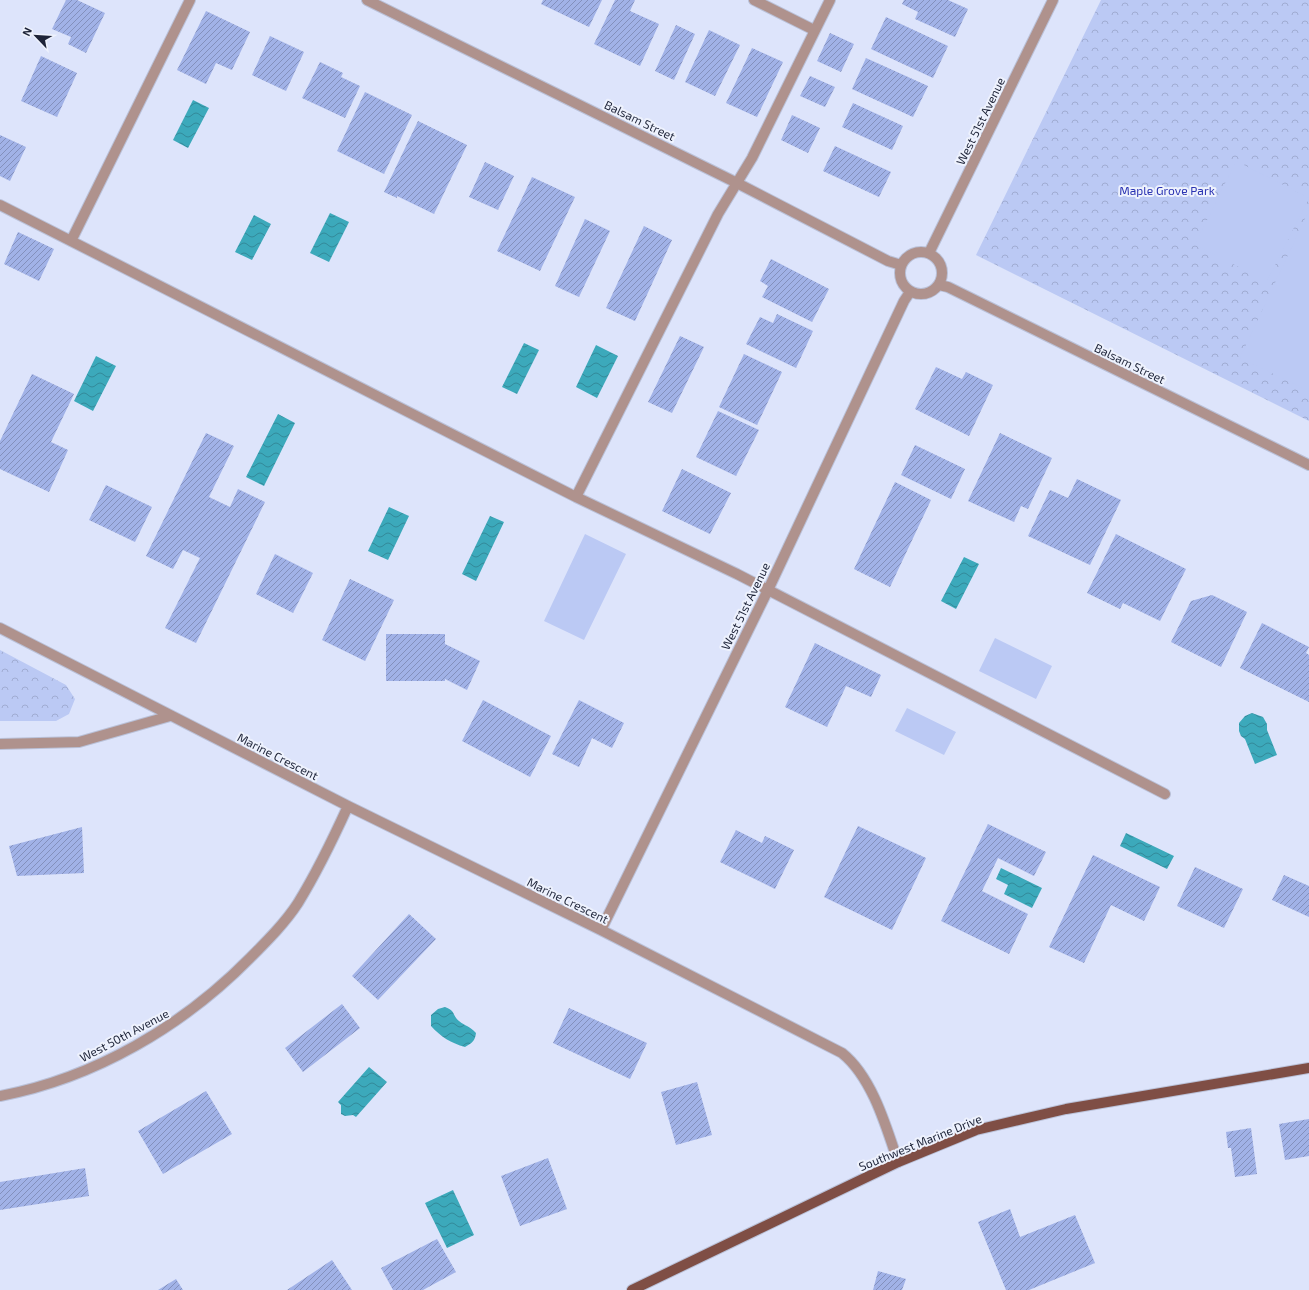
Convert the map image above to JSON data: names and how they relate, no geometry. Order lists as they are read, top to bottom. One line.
{"streets":{"main road":["Southwest Marine Drive"],"street":["Balsam Street","West 51st Avenue","Marine Crescent","West 50th Avenue"]},"crossings":[["Balsam Street","West 51st Avenue"],["West 51st Avenue","Marine Crescent"],["Marine Crescent","West 50th Avenue"],["Marine Crescent","Southwest Marine Drive"]],"parks":["Maple Grove Park"],"north":"top left"}
